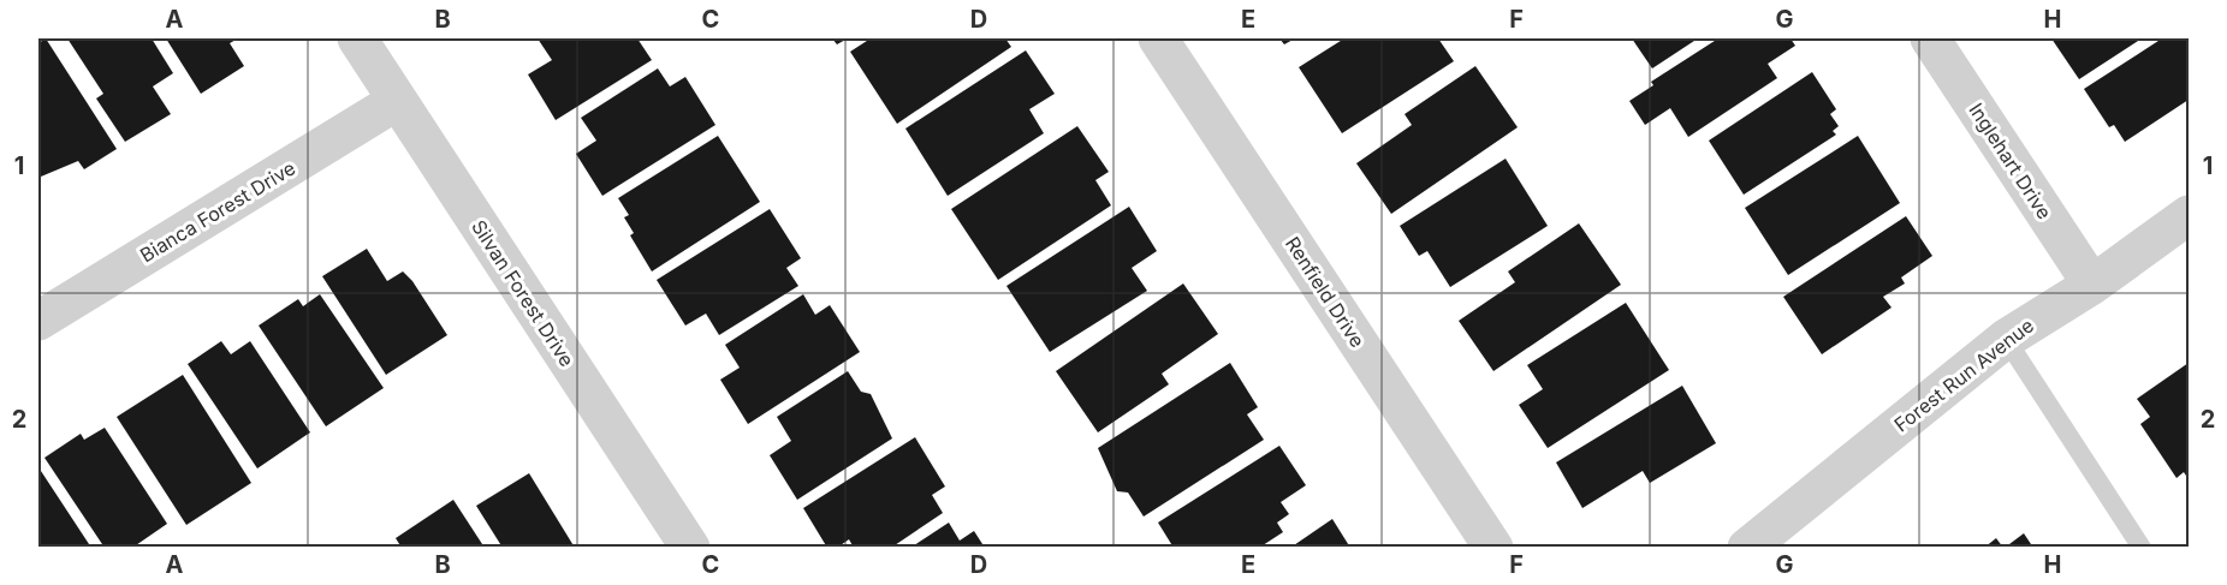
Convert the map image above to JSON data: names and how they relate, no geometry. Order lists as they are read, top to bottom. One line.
{"streets":{"street":["Inglehart Drive","Bianca Forest Drive","Renfield Drive","Silvan Forest Drive","Forest Run Avenue"]},"crossings":[["Inglehart Drive","Forest Run Avenue"],["Bianca Forest Drive","Silvan Forest Drive"]],"grid":{"columns":["A","B","C","D","E","F","G","H"],"rows":["1","2"]}}
